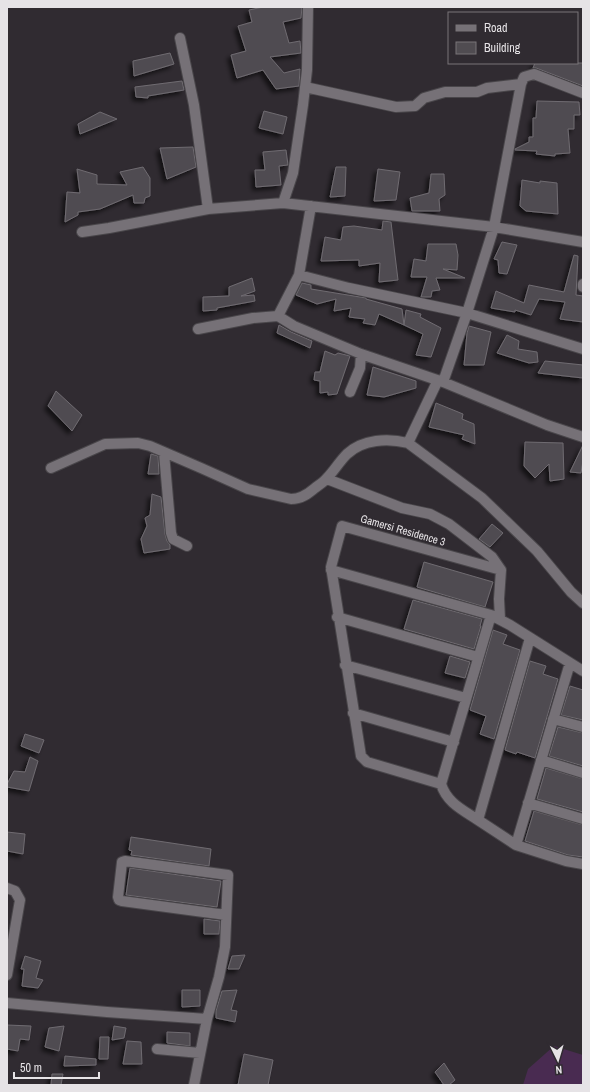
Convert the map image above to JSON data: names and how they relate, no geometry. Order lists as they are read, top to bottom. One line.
{"streets":{"street":["Gamersi Residence 3"]},"legend":["Road","Building"],"scale_bar":"50 m","north":"bottom"}
